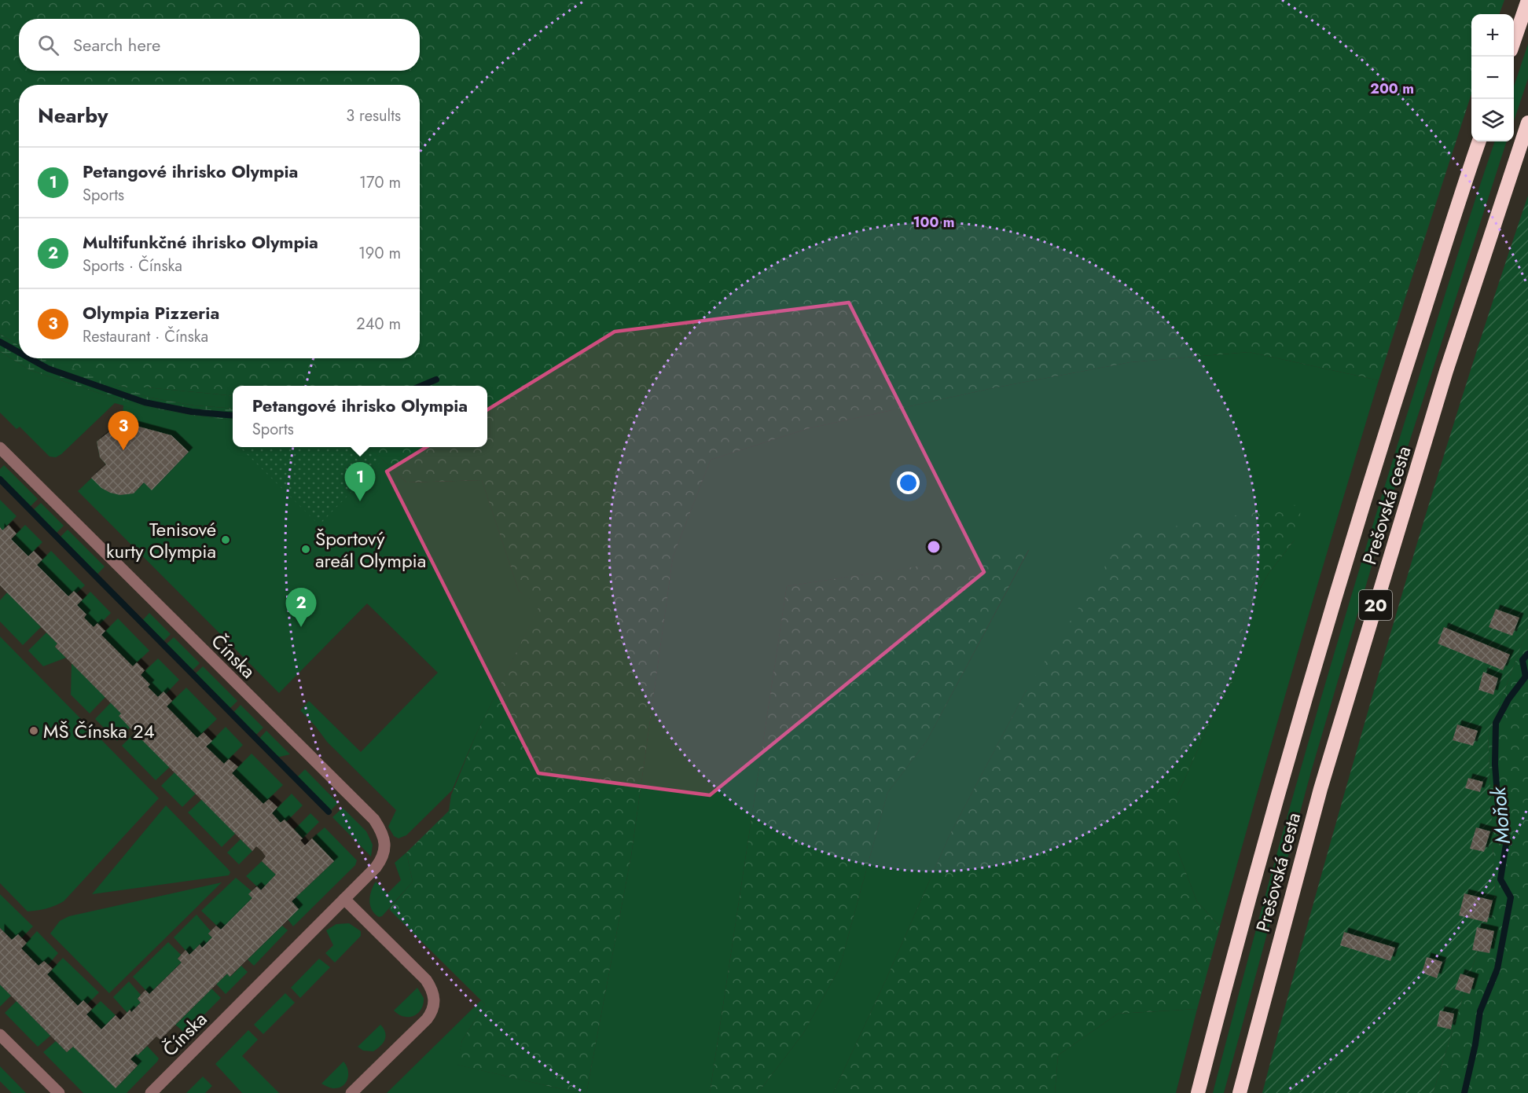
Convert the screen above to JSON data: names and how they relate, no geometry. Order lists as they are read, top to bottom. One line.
{"streets":{"highway":["Prešovská cesta","20"],"street":["Čínska"]},"water":["Moňok"],"places":["Tenisové kurty Olympia","Športový areál Olympia","MŠ Čínska 24"],"page":{"map_buttons":["+","−"],"search":"Search here","heading":["Nearby","3 results"],"list":[{"mark":"1","name":"Petangové ihrisko Olympia","note":"Sports","value":"170 m"},{"mark":"2","name":"Multifunkčné ihrisko Olympia","note":"Sports · Čínska","value":"190 m"},{"mark":"3","name":"Olympia Pizzeria","note":"Restaurant · Čínska","value":"240 m"}],"popup":["Petangové ihrisko Olympia","Sports"],"pins":["3","1","2"]},"rings":["200 m","100 m"]}
